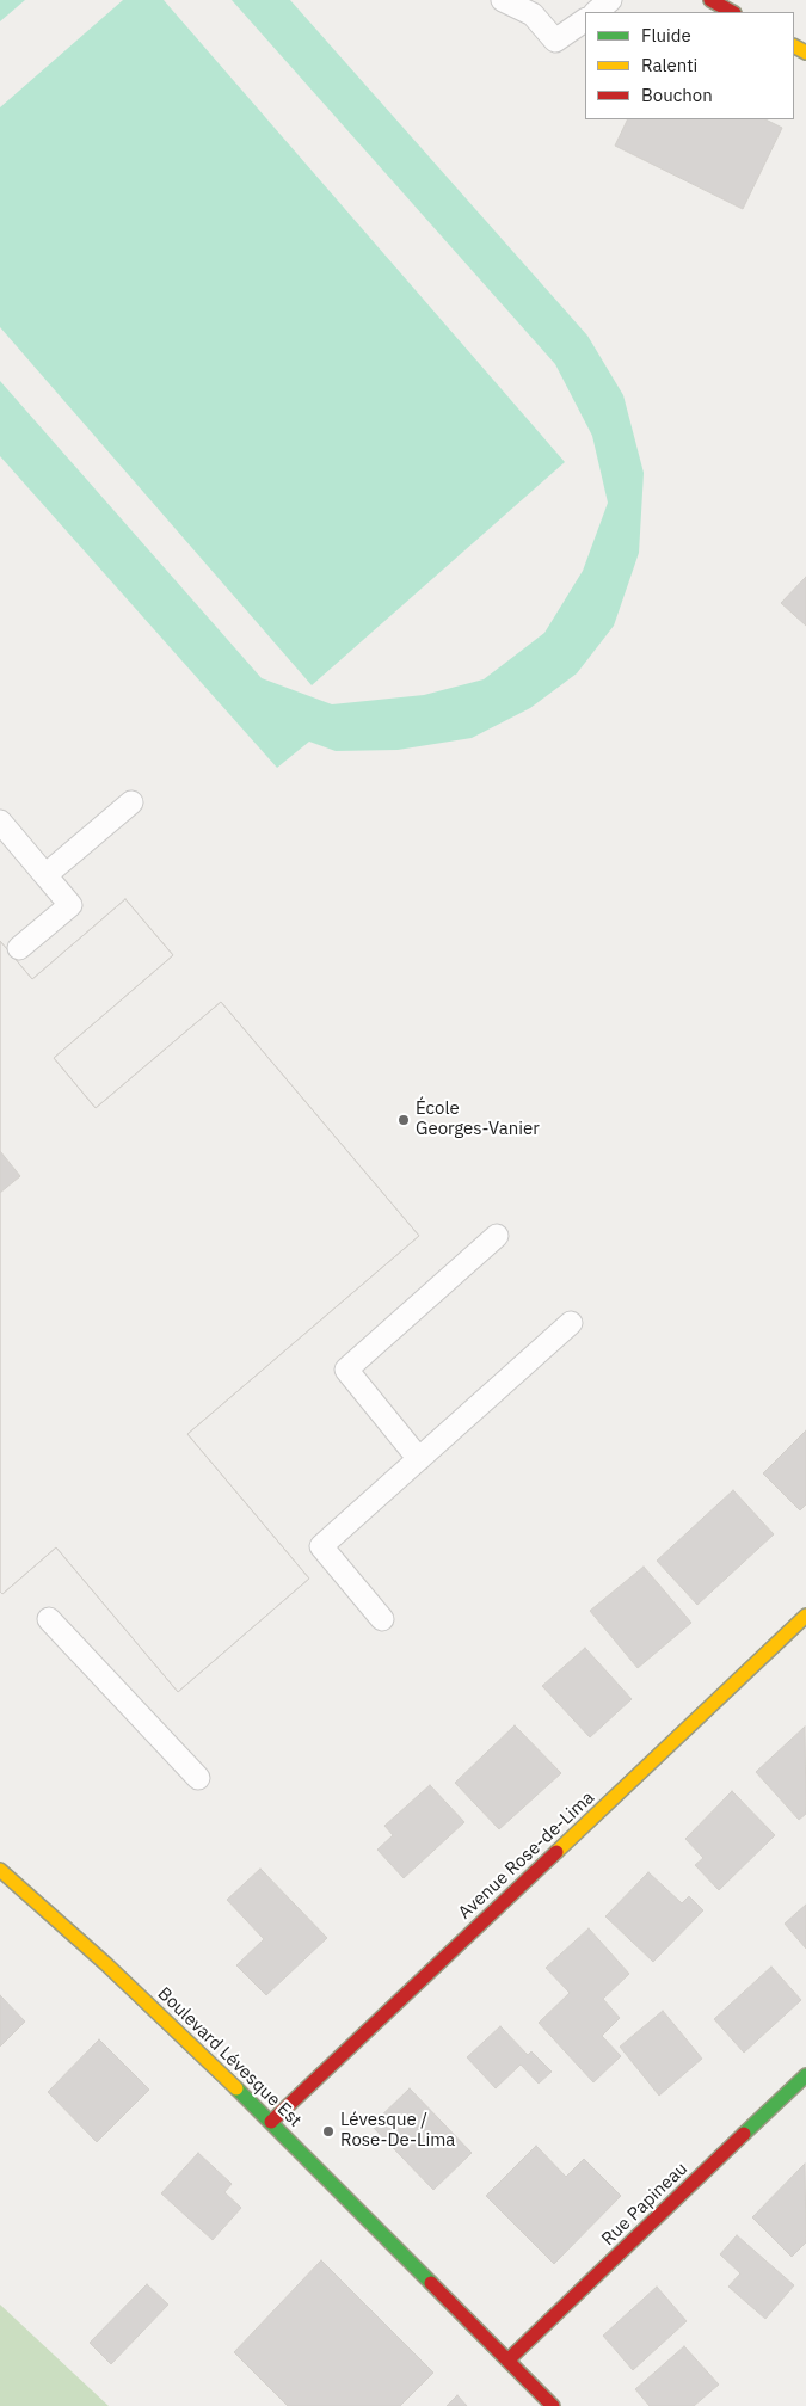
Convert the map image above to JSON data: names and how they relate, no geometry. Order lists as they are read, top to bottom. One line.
{"streets":{"street":["Avenue Rose-de-Lima","Boulevard Lévesque Est","Rue Papineau"]},"crossings":[["Avenue Rose-de-Lima","Boulevard Lévesque Est"],["Boulevard Lévesque Est","Rue Papineau"]],"places":["École Georges-Vanier","Lévesque / Rose-De-Lima"],"legend":["Fluide","Ralenti","Bouchon"]}
